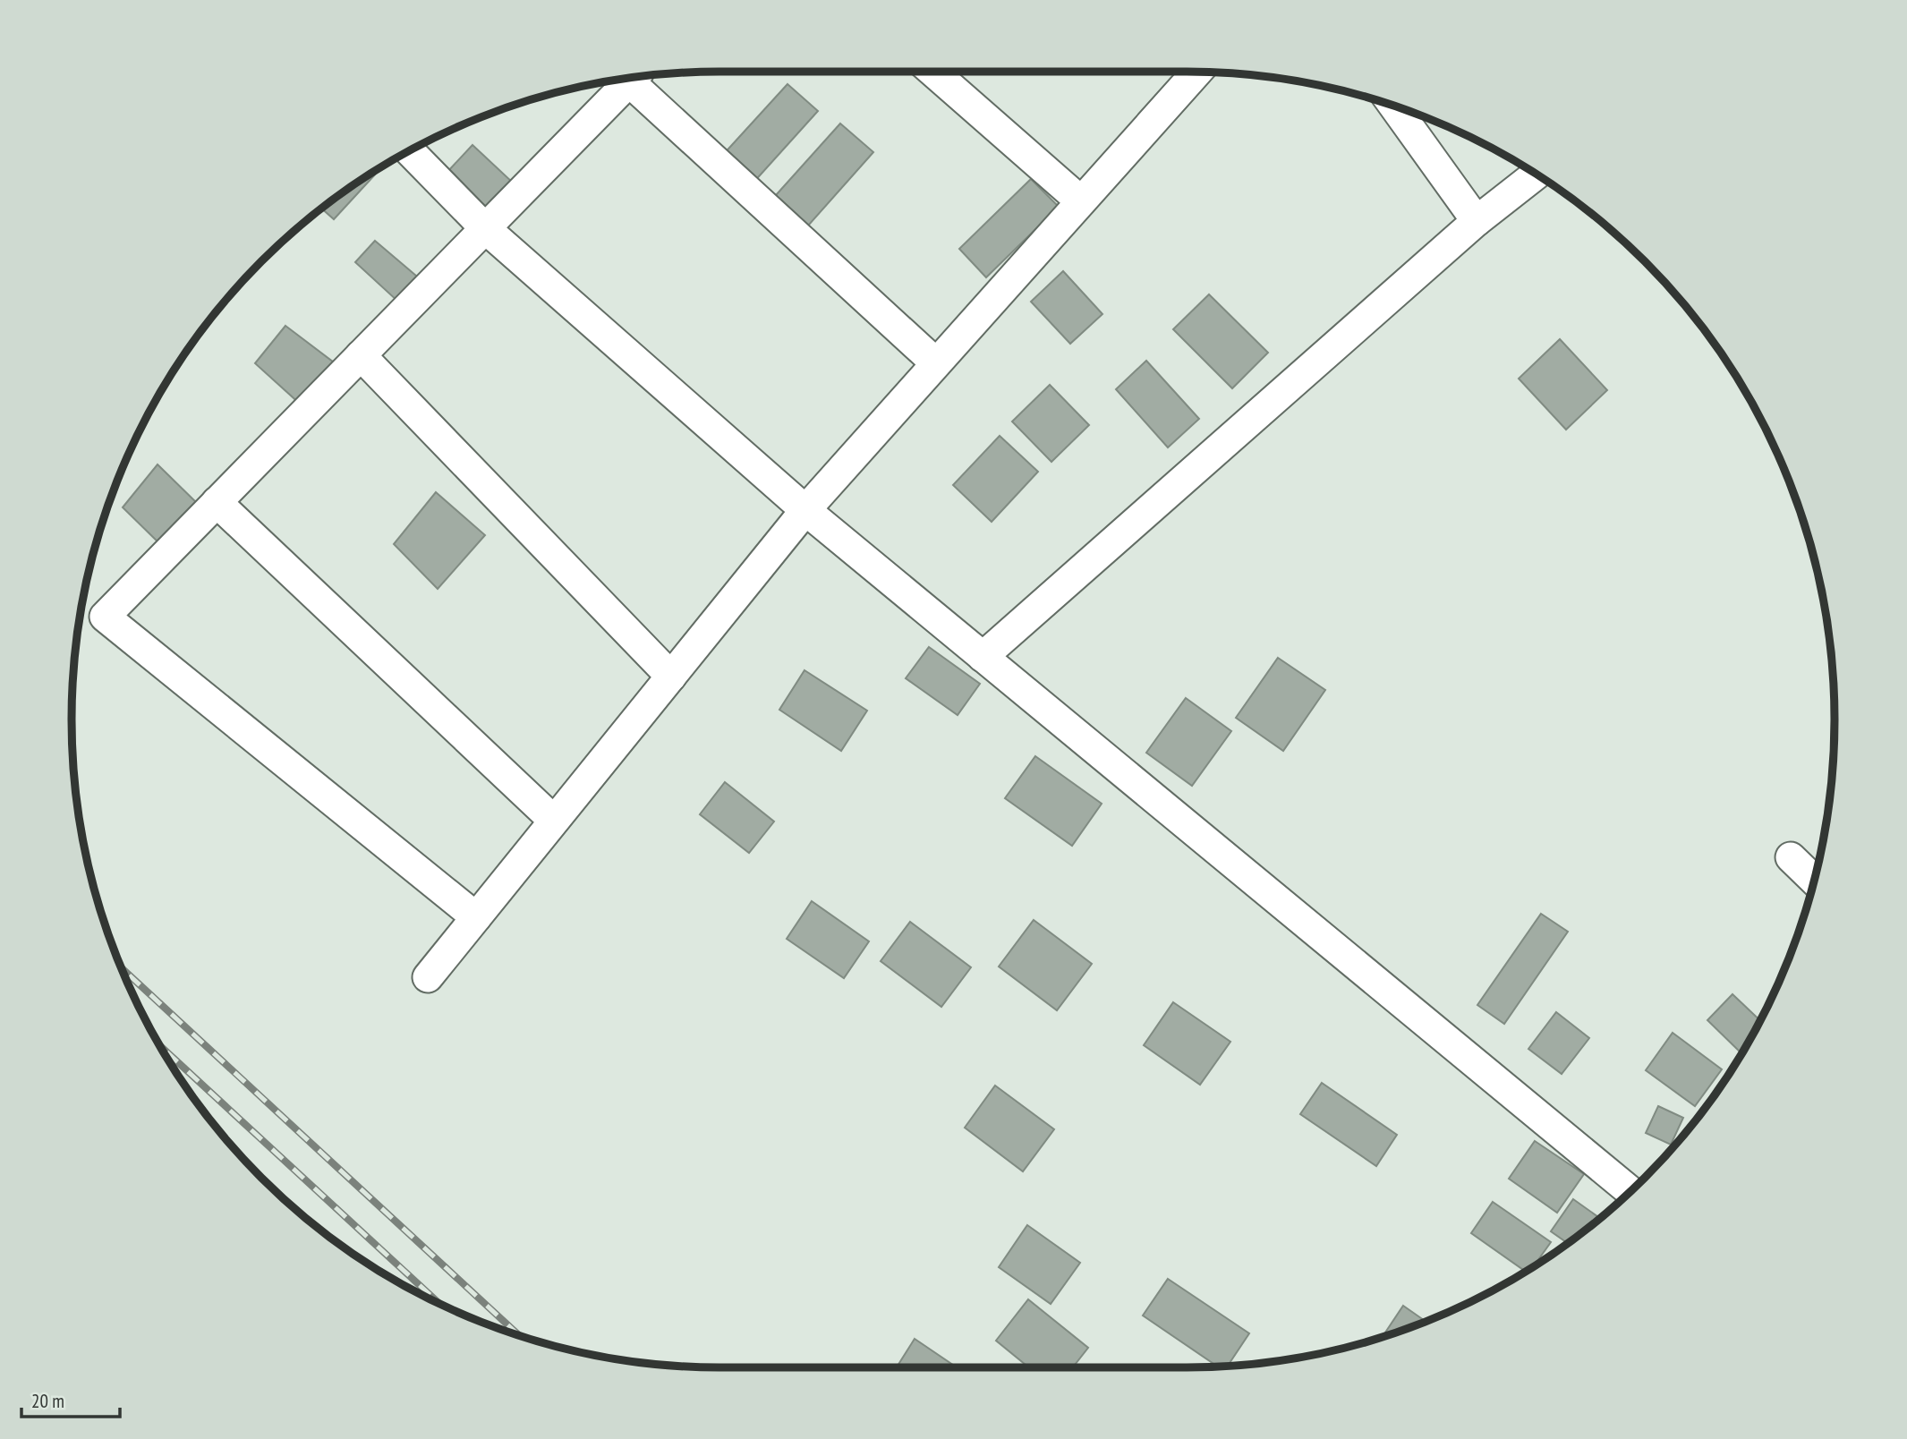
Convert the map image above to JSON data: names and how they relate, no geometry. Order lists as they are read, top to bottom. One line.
{"scale_bar":"20 m"}
